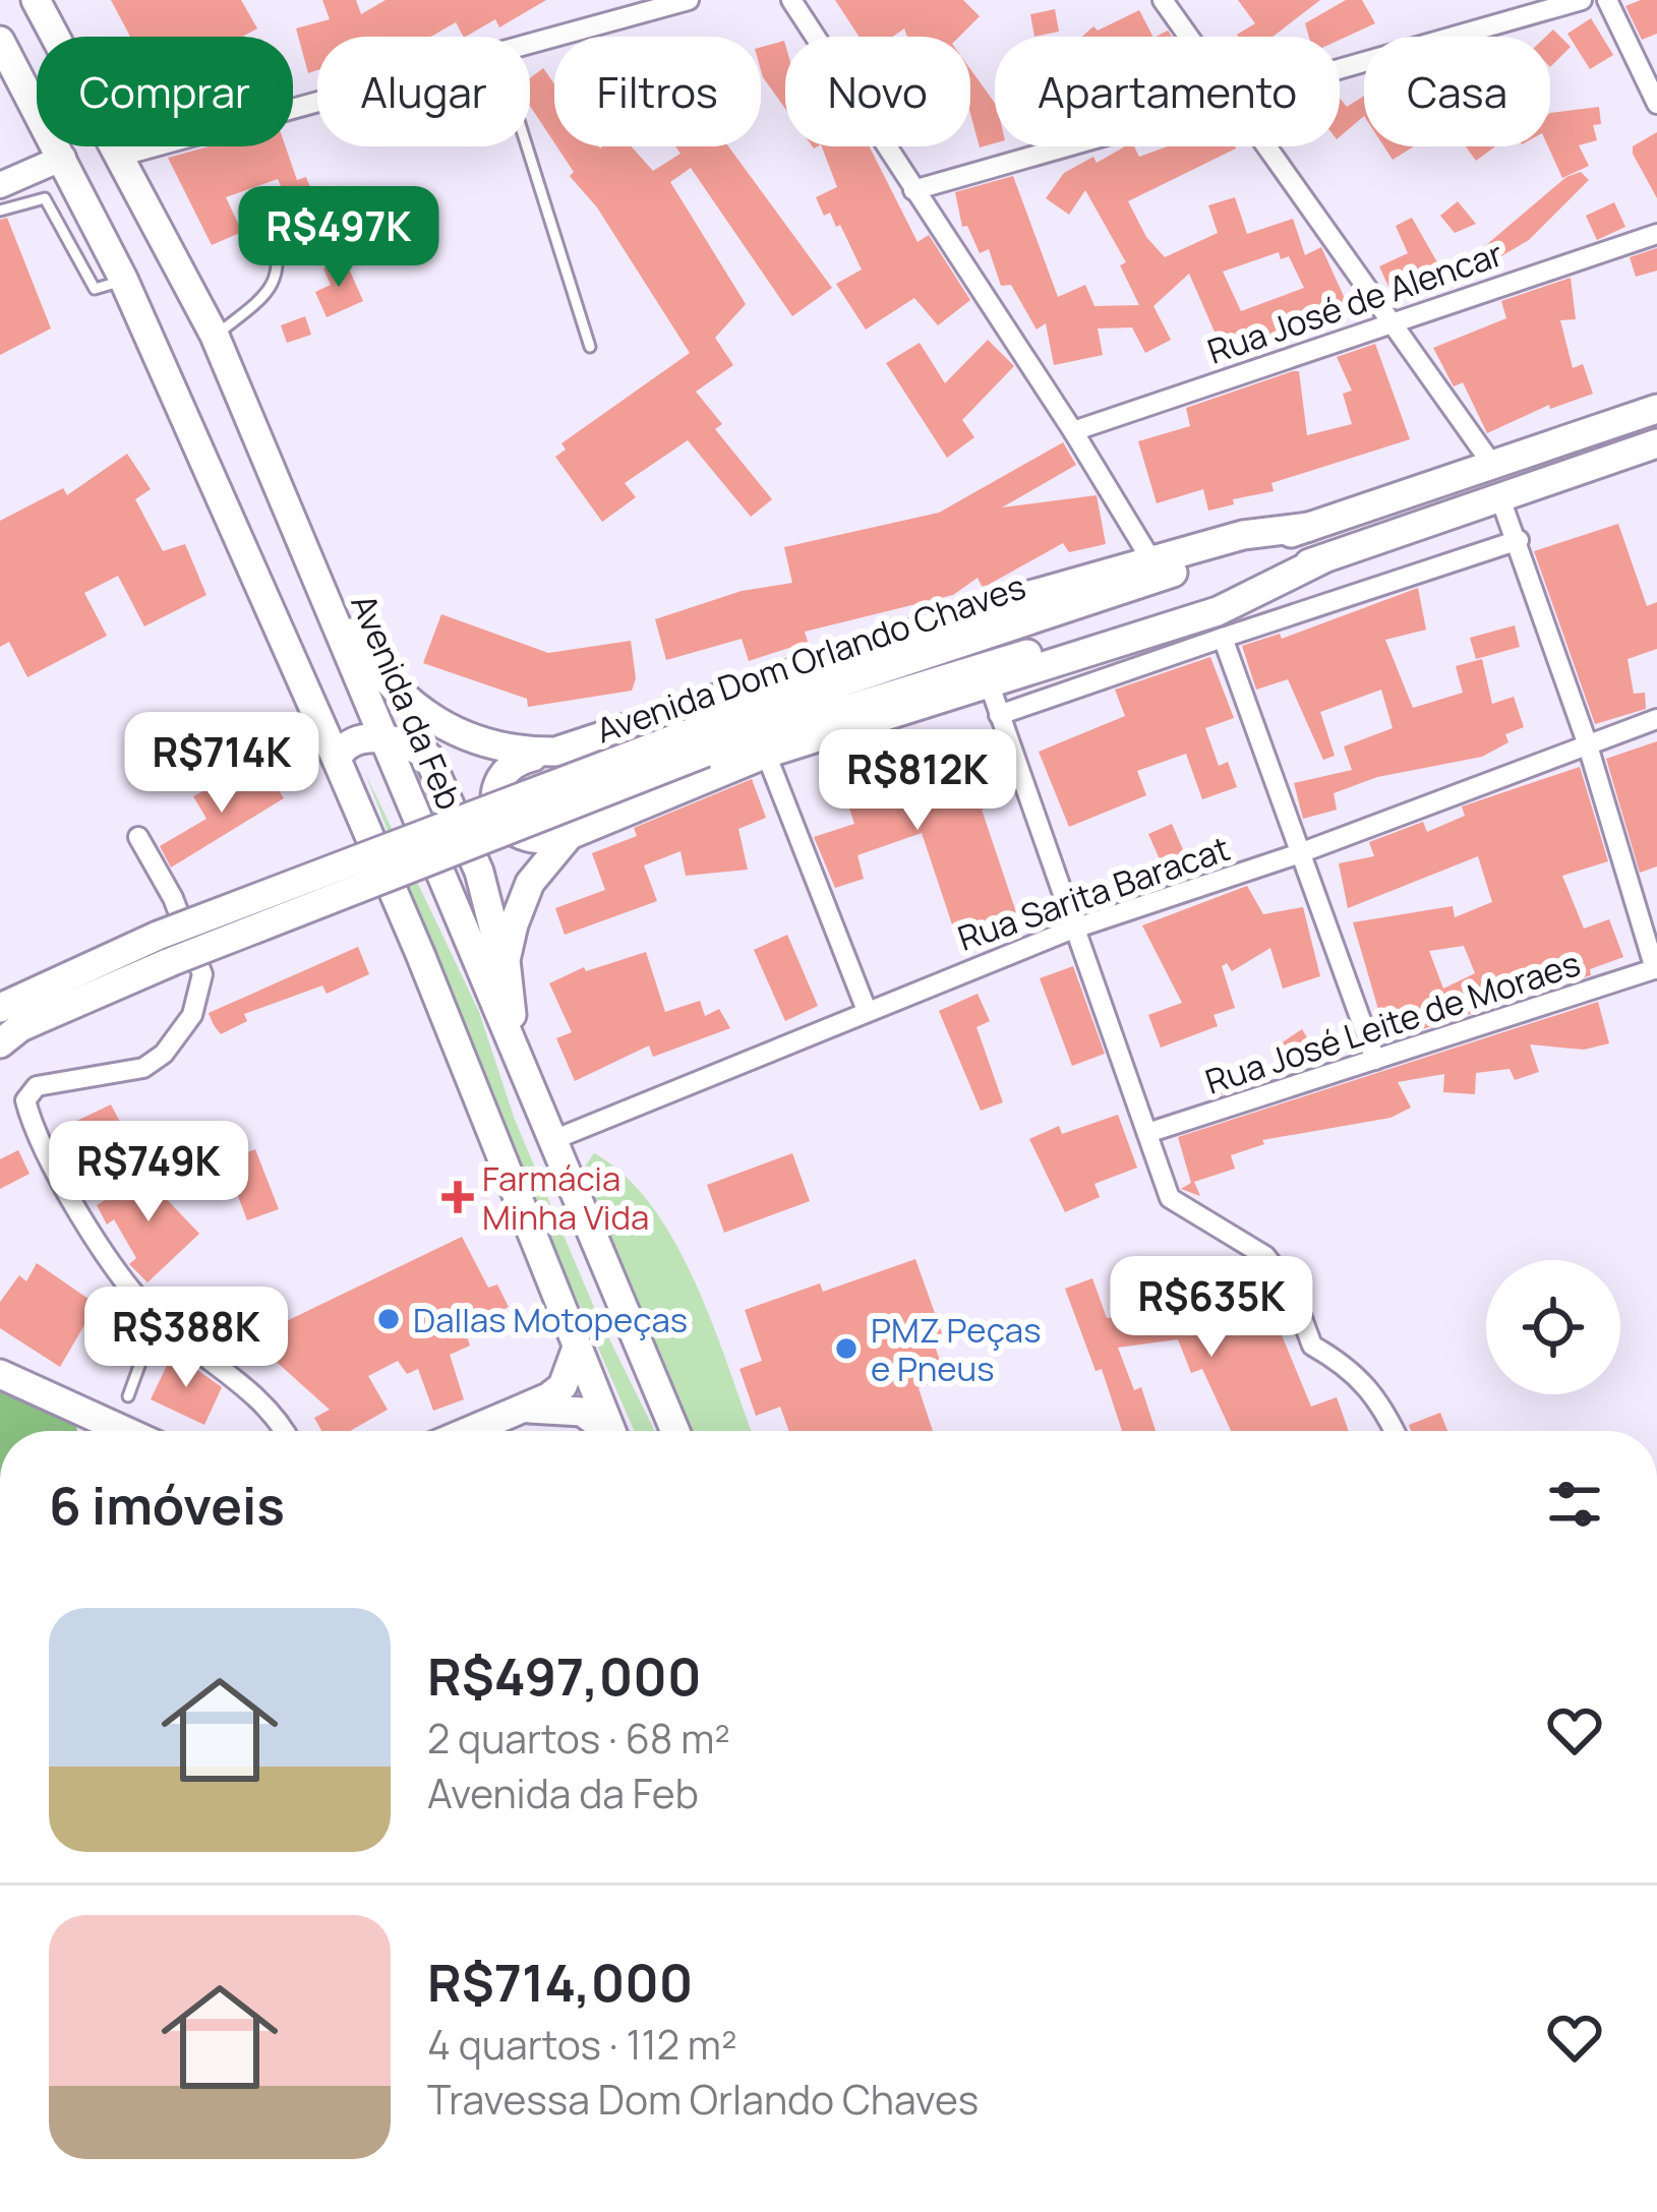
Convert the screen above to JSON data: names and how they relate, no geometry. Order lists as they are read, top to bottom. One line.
{"streets":{"main road":["Avenida Dom Orlando Chaves","Avenida da Feb"],"street":["Rua José de Alencar","Rua Sarita Baracat","Rua José Leite de Moraes"]},"crossings":[["Avenida da Feb","Rua Sarita Baracat"]],"places":{"health":["Farmácia Minha Vida"],"other":["Dallas Motopeças","PMZ Peças e Pneus"]},"page":{"chip":["Comprar","Alugar","Filtros","Novo","Apartamento","Casa"],"price":["R$497K","R$714K","R$812K","R$749K","R$635K","R$388K"],"heading":"6 imóveis","list":[{"name":"R$497,000","note":"2 quartos · 68 m² · Avenida da Feb"},{"name":"R$714,000","note":"4 quartos · 112 m² · Travessa Dom Orlando Chaves"}]}}
